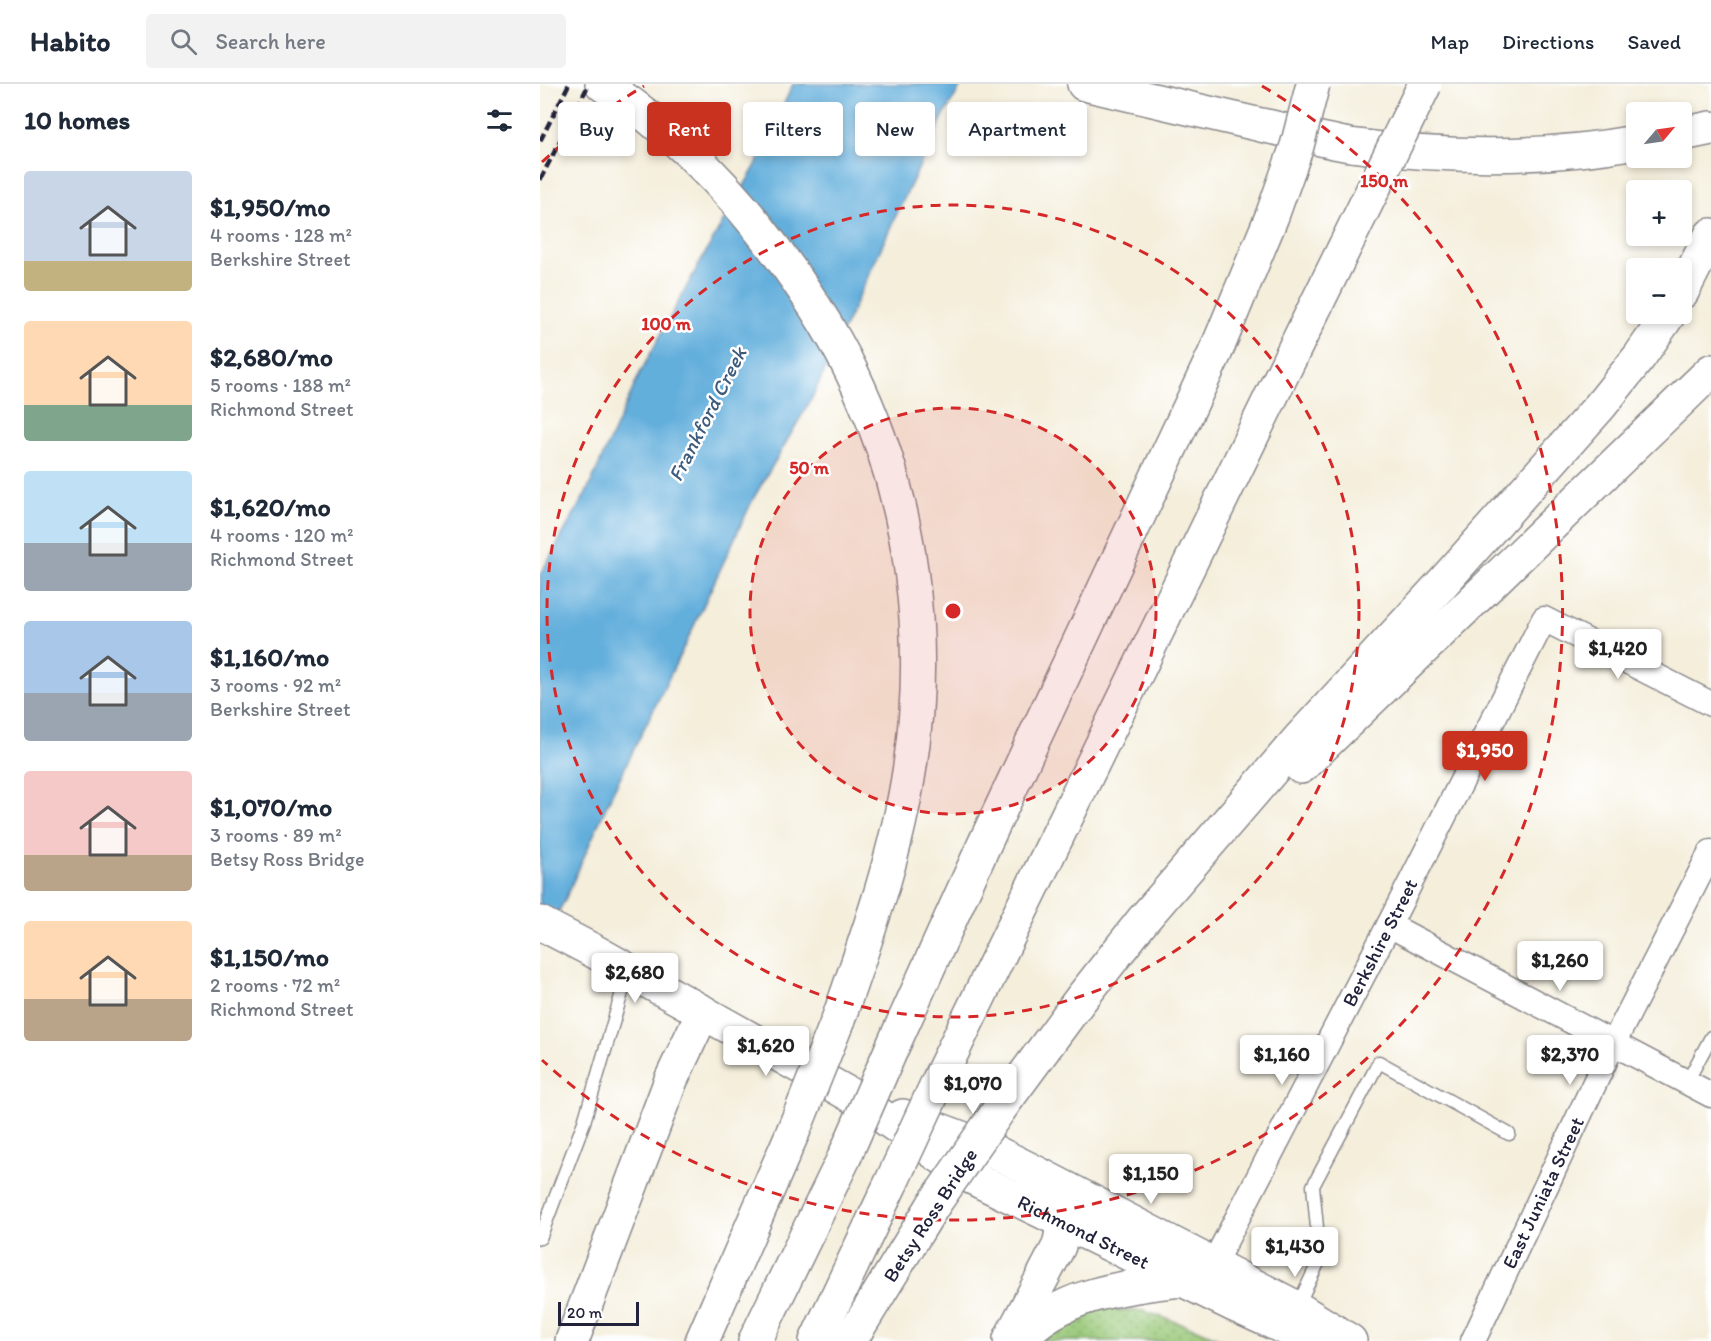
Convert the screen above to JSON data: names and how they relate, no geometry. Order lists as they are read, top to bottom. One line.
{"streets":{"main road":["Betsy Ross Bridge","Richmond Street"],"street":["Berkshire Street","East Juniata Street"]},"crossings":[["Berkshire Street","Richmond Street"]],"water":["Frankford Creek"],"scale_bar":"20 m","north":"top right","page":{"header":"Habito","search":"Search here","nav":["Map","Directions","Saved"],"heading":"10 homes","map_buttons":["+","−"],"chip":["Buy","Rent","Filters","New","Apartment"],"list":[{"name":"$1,950/mo","note":"4 rooms · 128 m² · Berkshire Street"},{"name":"$2,680/mo","note":"5 rooms · 188 m² · Richmond Street"},{"name":"$1,620/mo","note":"4 rooms · 120 m² · Richmond Street"},{"name":"$1,160/mo","note":"3 rooms · 92 m² · Berkshire Street"},{"name":"$1,070/mo","note":"3 rooms · 89 m² · Betsy Ross Bridge"},{"name":"$1,150/mo","note":"2 rooms · 72 m² · Richmond Street"}],"price":["$1,420","$1,950","$1,260","$2,680","$1,620","$1,160","$2,370","$1,070","$1,150","$1,430"],"scale":"20 m"},"rings":["150 m","100 m","50 m"]}
